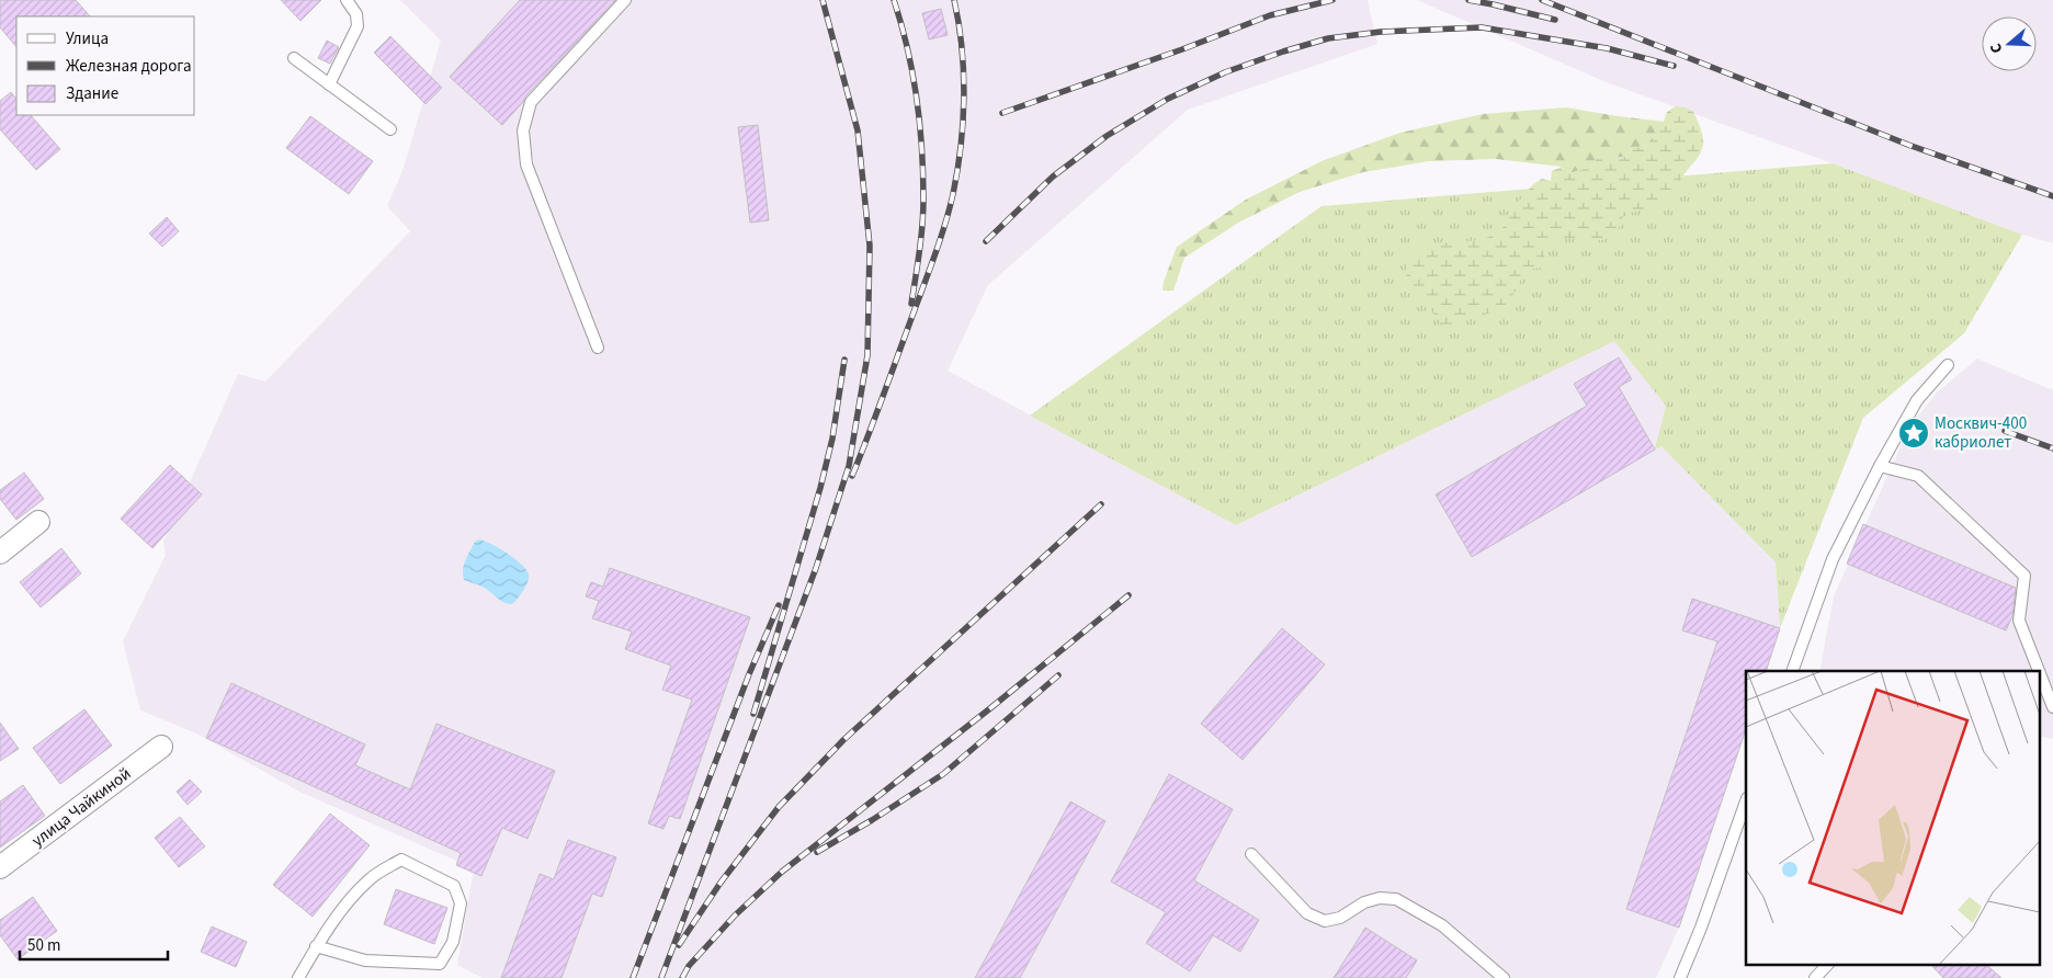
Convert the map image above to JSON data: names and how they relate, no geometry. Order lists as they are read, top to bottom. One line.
{"streets":{"street":["улица Чайкиной"]},"places":{"place":["Москвич-400 кабриолет"]},"legend":["Улица","Железная дорога","Здание"],"scale_bar":"50 m","north":"left"}
